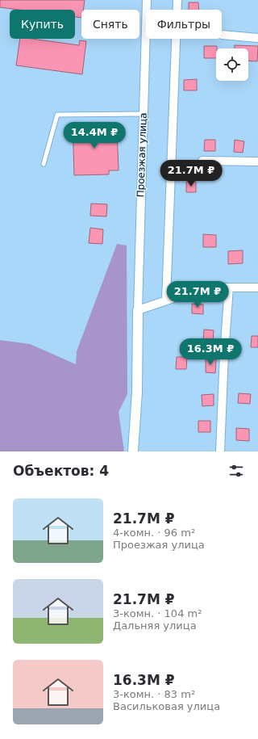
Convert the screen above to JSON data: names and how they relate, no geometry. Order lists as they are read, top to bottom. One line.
{"streets":{"street":["Проезжая улица"]},"page":{"chip":["Купить","Снять","Фильтры"],"price":["14.4M ₽","21.7M ₽","21.7M ₽","16.3M ₽"],"heading":"Объектов: 4","list":[{"name":"21.7M ₽","note":"4-комн. · 96 m² · Проезжая улица"},{"name":"21.7M ₽","note":"3-комн. · 104 m² · Дальняя улица"},{"name":"16.3M ₽","note":"3-комн. · 83 m² · Васильковая улица"}]}}
